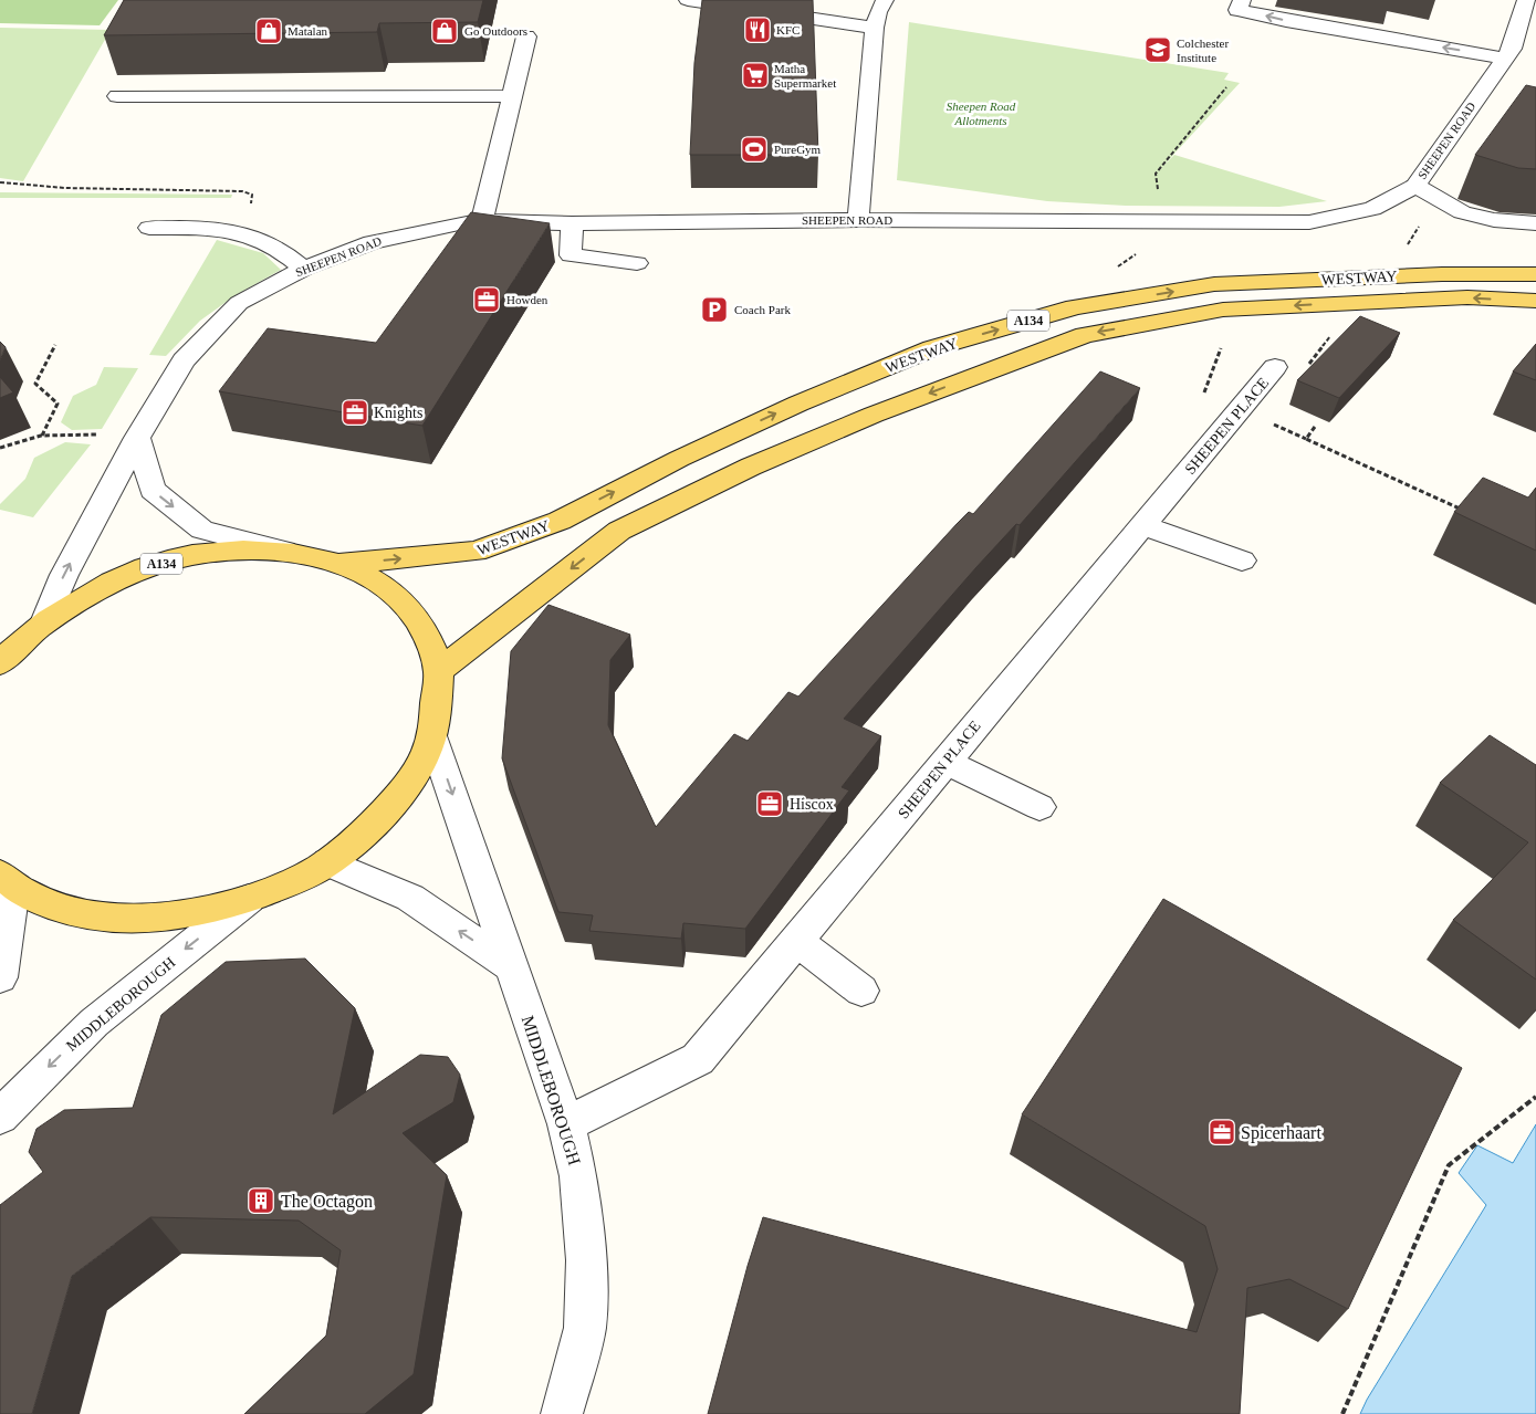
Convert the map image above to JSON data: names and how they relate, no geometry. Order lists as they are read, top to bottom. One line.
{"streets":{"main road":["WESTWAY","A134"],"street":["SHEEPEN ROAD","SHEEPEN PLACE","MIDDLEBOROUGH"]},"crossings":[["SHEEPEN ROAD","A134"],["WESTWAY","A134"],["A134","MIDDLEBOROUGH"],["SHEEPEN PLACE","MIDDLEBOROUGH"]],"one_way":["MIDDLEBOROUGH"],"parks":["Sheepen Road Allotments"],"places":{"restaurant":["KFC"],"shop":["Matalan","Go Outdoors"],"school or university":["Colchester Institute"],"supermarket":["Matha Supermarket"],"sports":["PureGym"],"office":["Howden","Knights","Hiscox","Spicerhaart"],"parking":["Coach Park"],"building":["The Octagon"]}}
